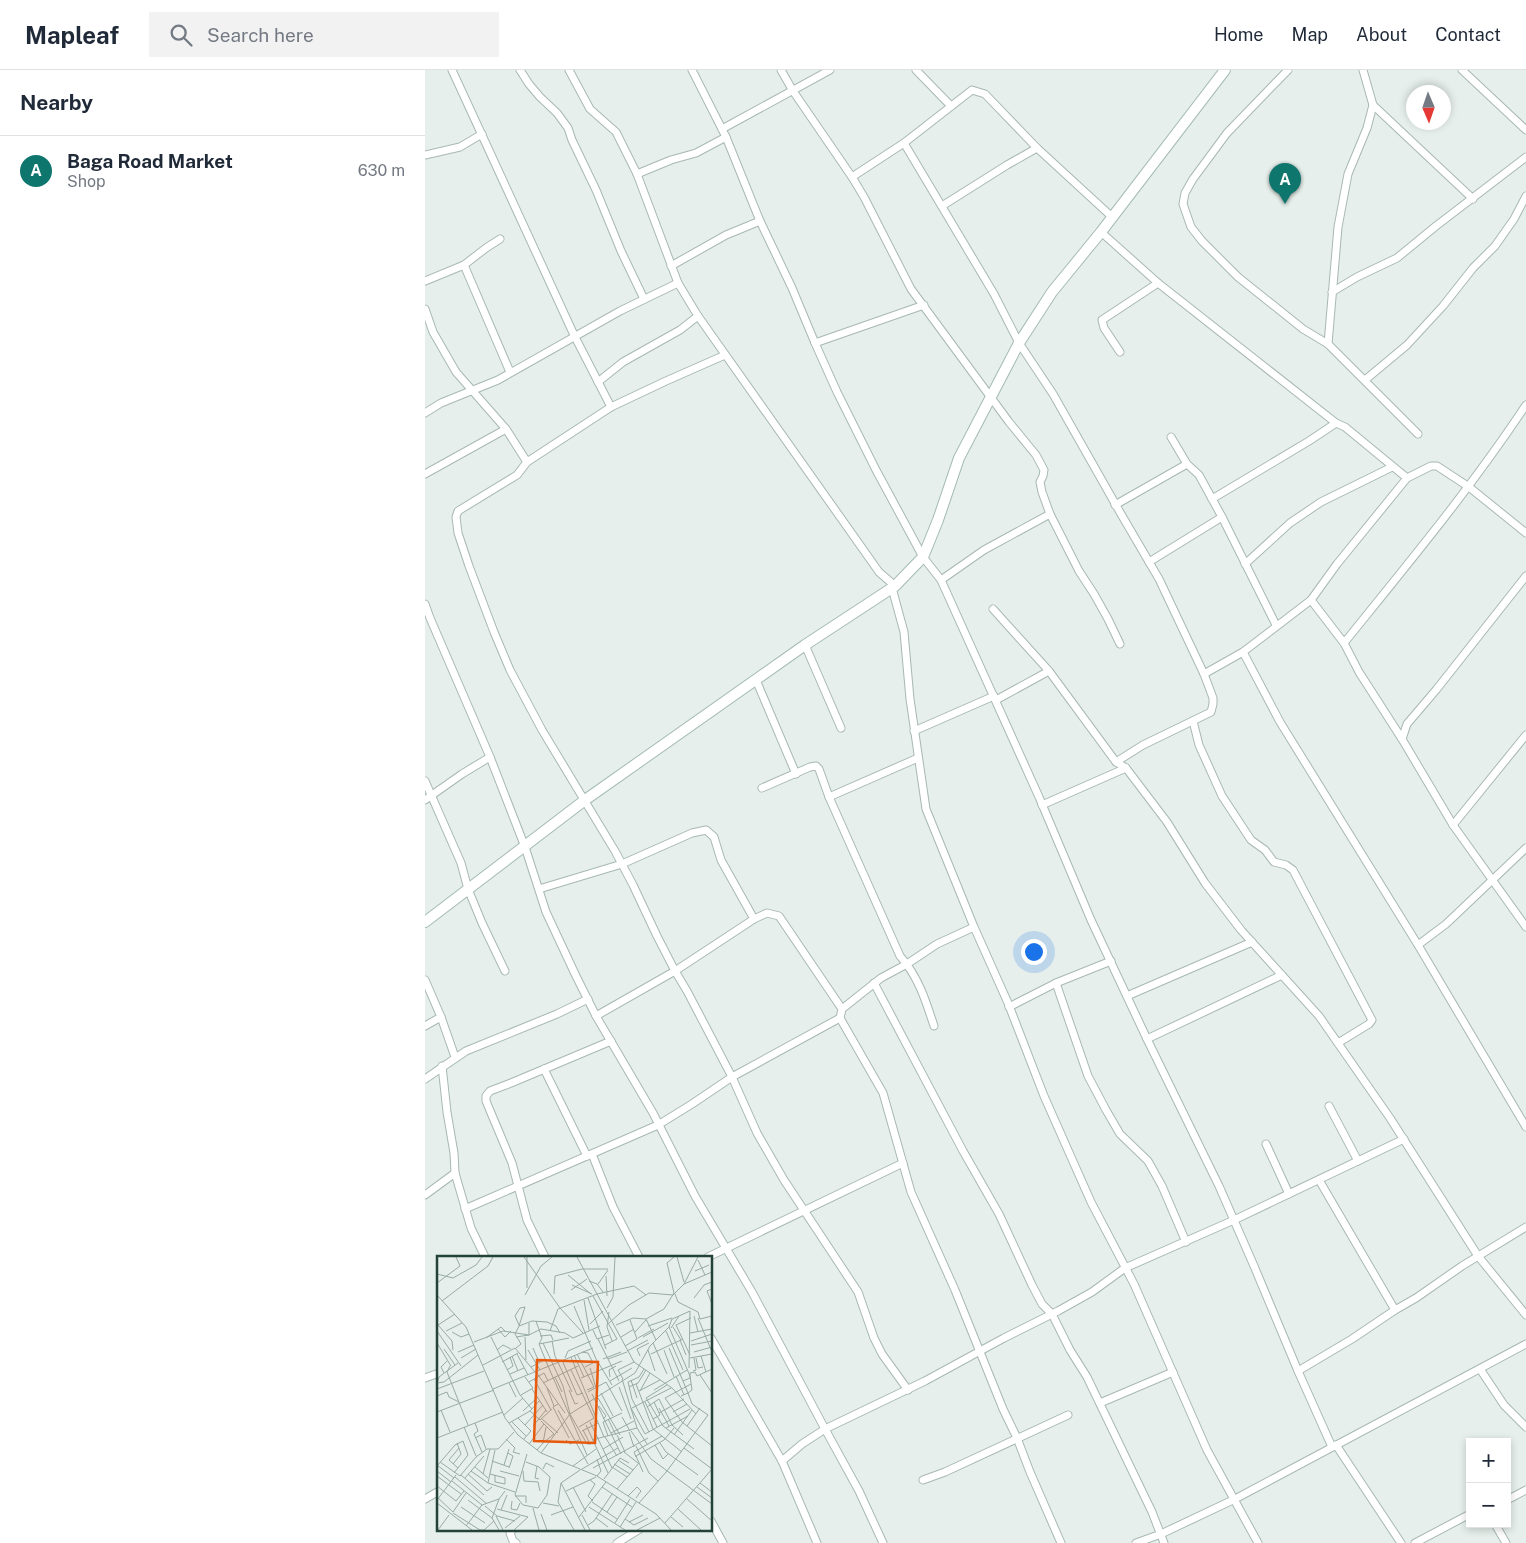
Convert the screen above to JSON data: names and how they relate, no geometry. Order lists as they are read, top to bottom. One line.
{"north":"bottom","page":{"header":"Mapleaf","search":"Search here","nav":["Home","Map","About","Contact"],"heading":"Nearby","list":[{"mark":"A","name":"Baga Road Market","note":"Shop","value":"630 m"}],"pins":"A","map_buttons":["+","−"]}}
